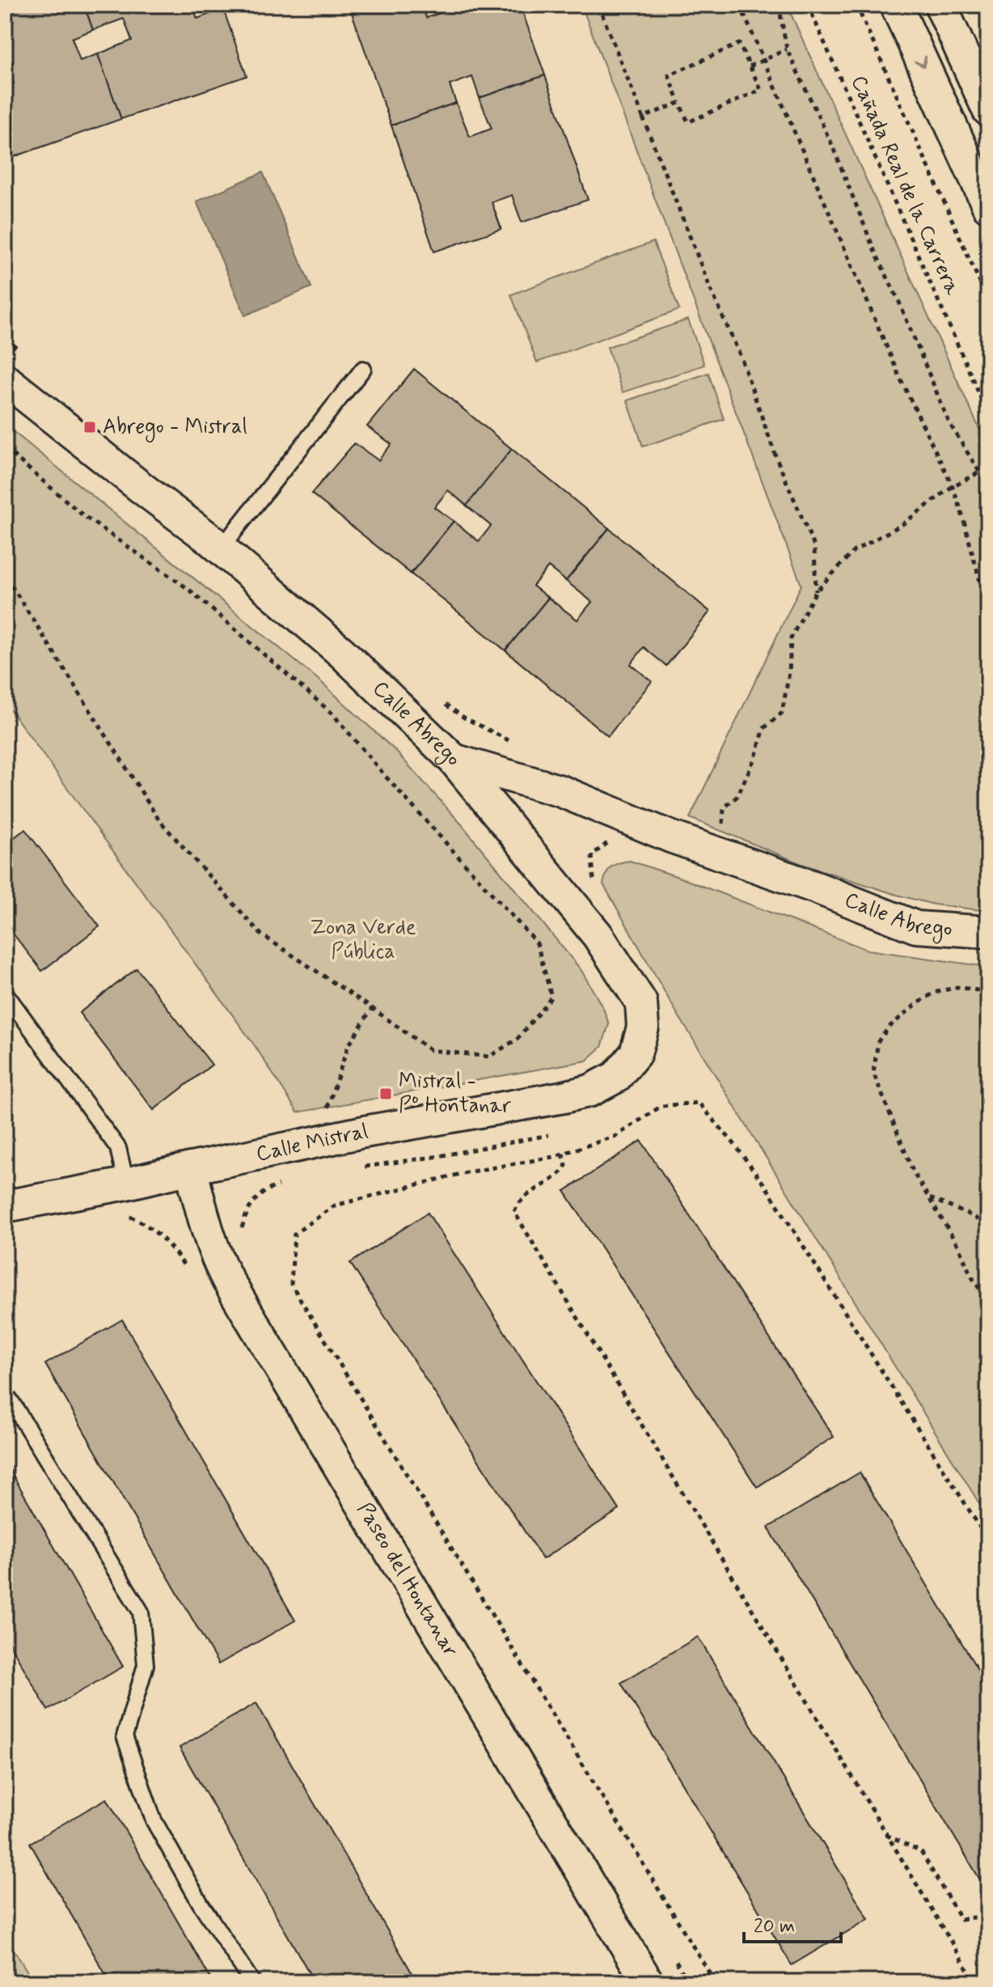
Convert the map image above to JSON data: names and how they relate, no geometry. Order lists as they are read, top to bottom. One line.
{"streets":{"street":["Calle Abrego","Calle Mistral","Paseo del Hontanar"],"path":["Cañada Real de la Carrera"]},"crossings":[["Calle Abrego","Calle Mistral"],["Calle Mistral","Paseo del Hontanar"]],"parks":["Zona Verde Pública"],"places":{"transit":["Abrego - Mistral","Mistral - Pº Hontanar"]},"scale_bar":"20 m"}
